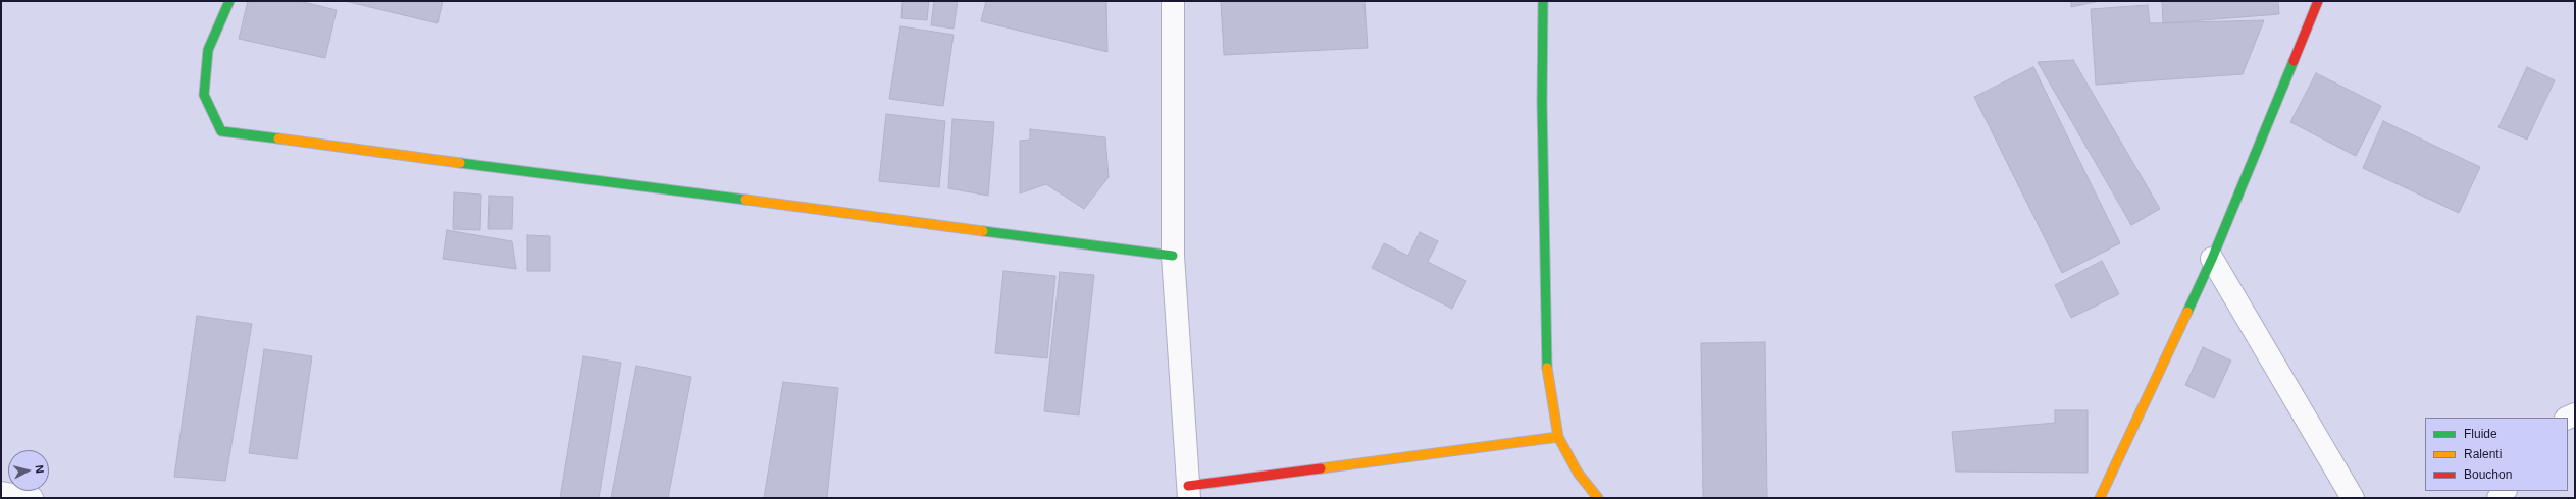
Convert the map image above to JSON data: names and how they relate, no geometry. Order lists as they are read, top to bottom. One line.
{"legend":["Fluide","Ralenti","Bouchon"],"north":"right"}
